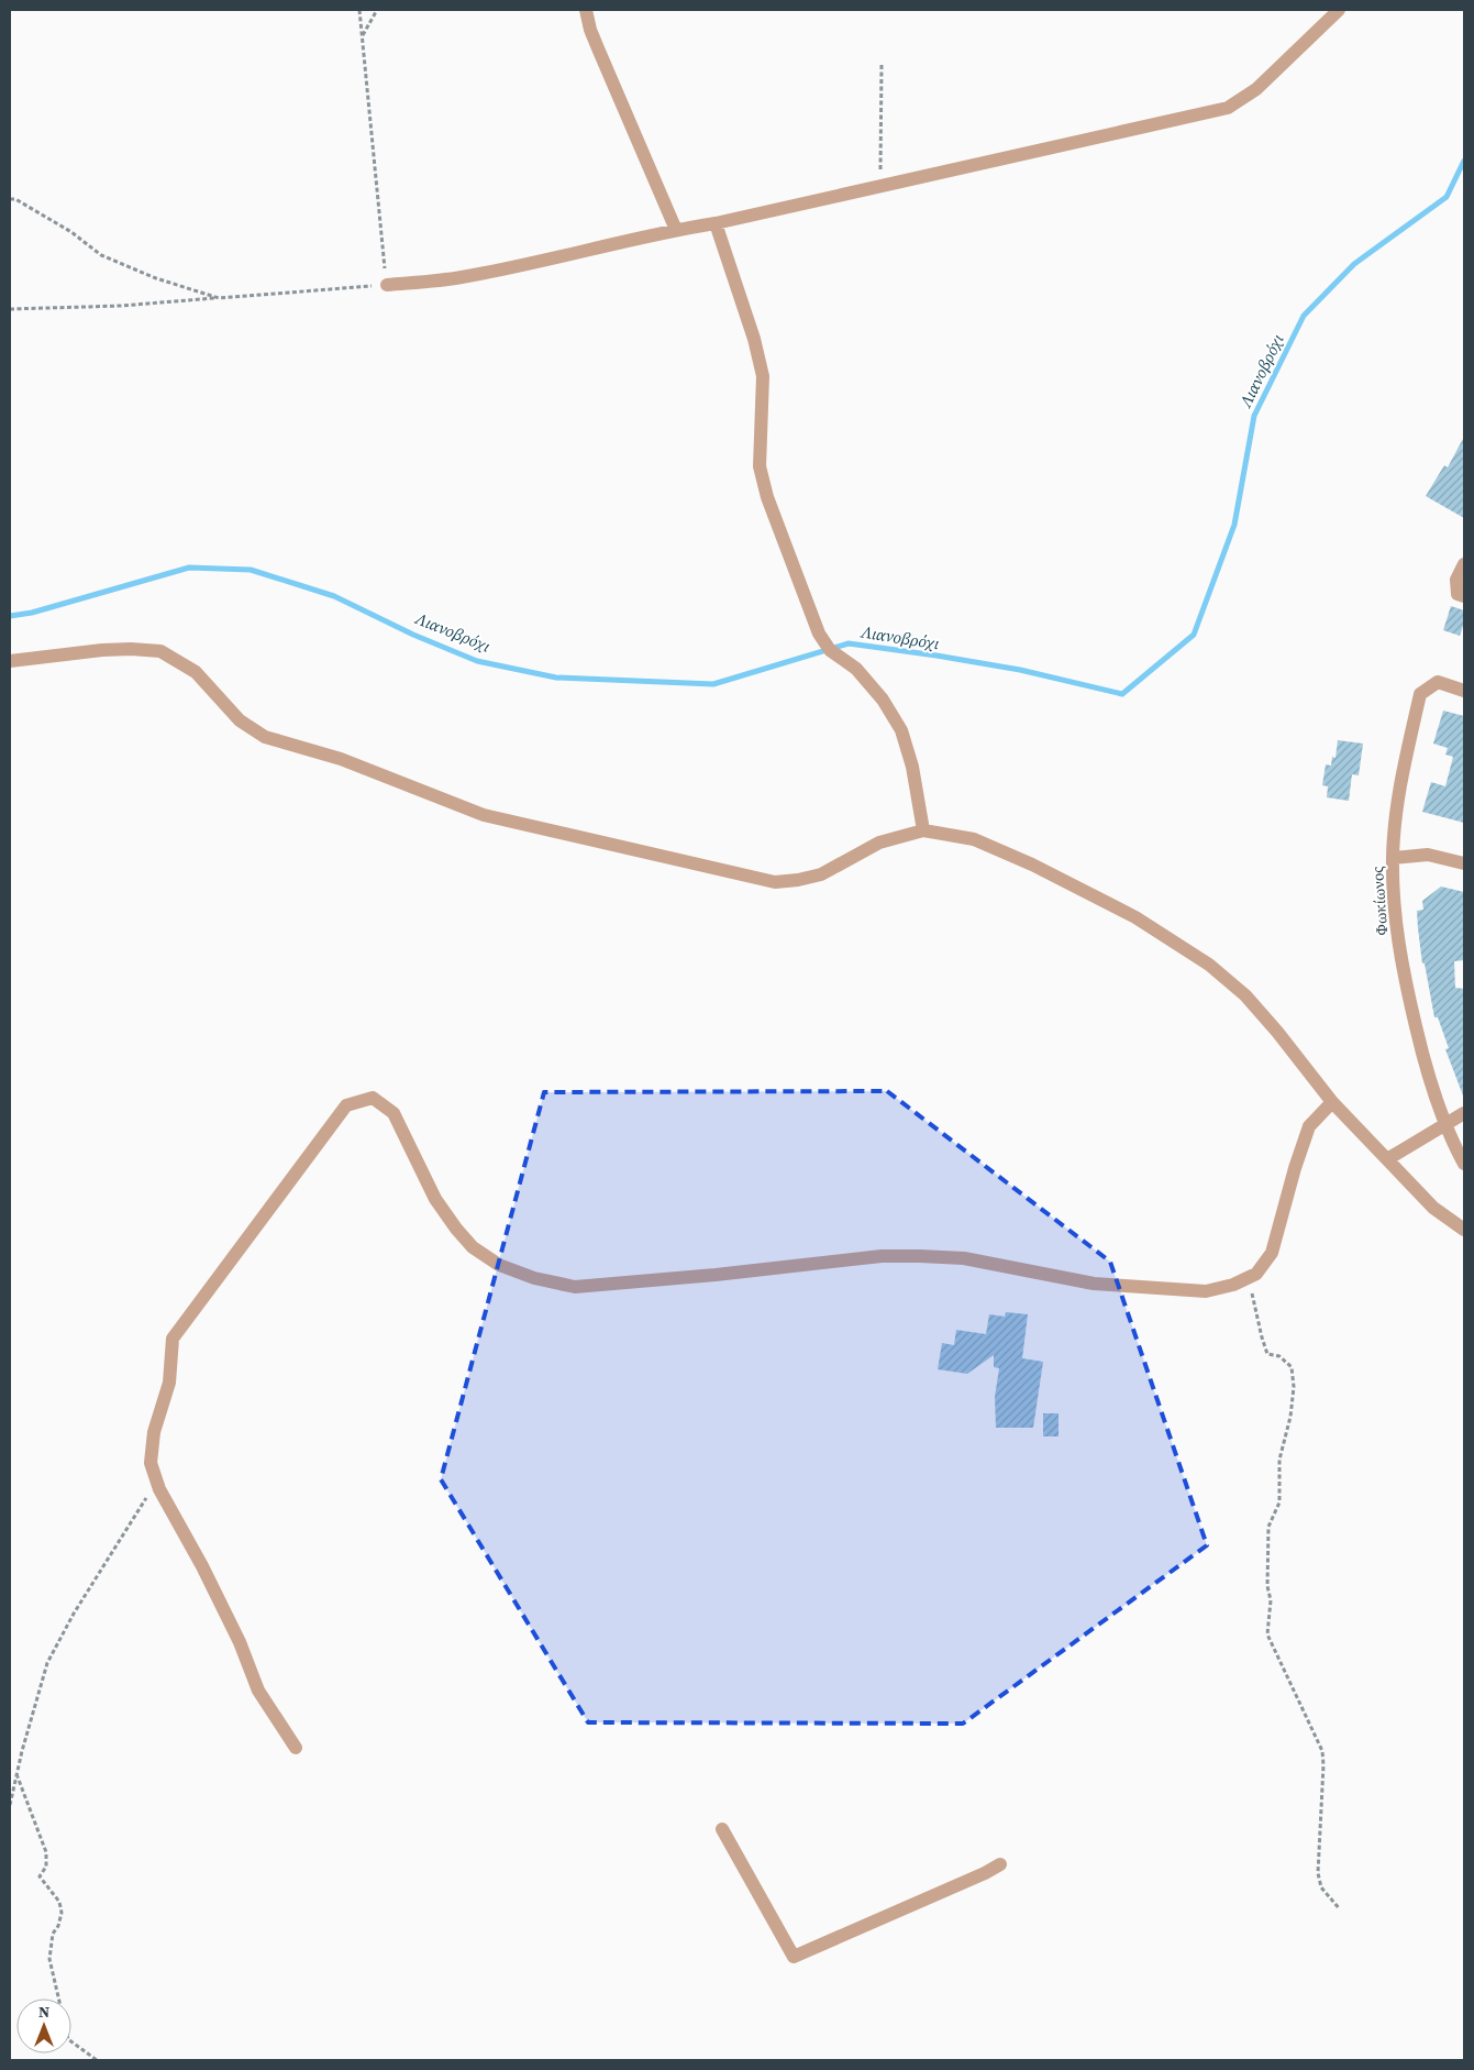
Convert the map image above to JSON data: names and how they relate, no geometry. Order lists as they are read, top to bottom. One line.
{"streets":{"street":["Φωκίωνος"]},"water":["Λιανοβρόχι"],"north":"top"}
